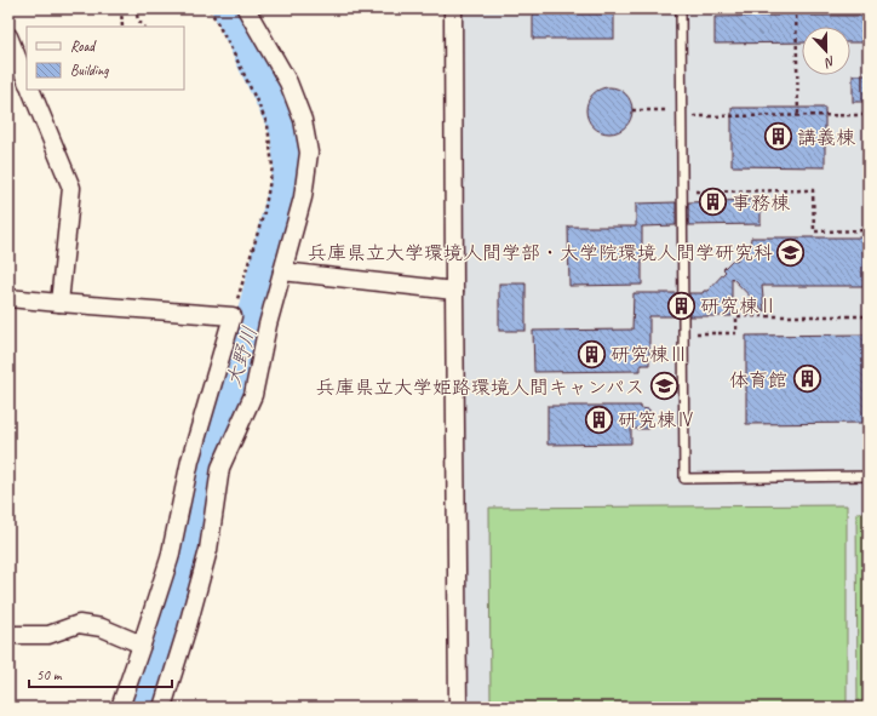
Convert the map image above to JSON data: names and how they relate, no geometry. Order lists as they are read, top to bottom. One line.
{"water":["大野川"],"places":{"building":["講義棟","事務棟","研究棟Ⅱ","研究棟Ⅲ","体育館","研究棟Ⅳ"],"school or university":["兵庫県立大学環境人間学部・大学院環境人間学研究科","兵庫県立大学姫路環境人間キャンパス"]},"legend":["Road","Building"],"scale_bar":"50 m","north":"bottom"}
